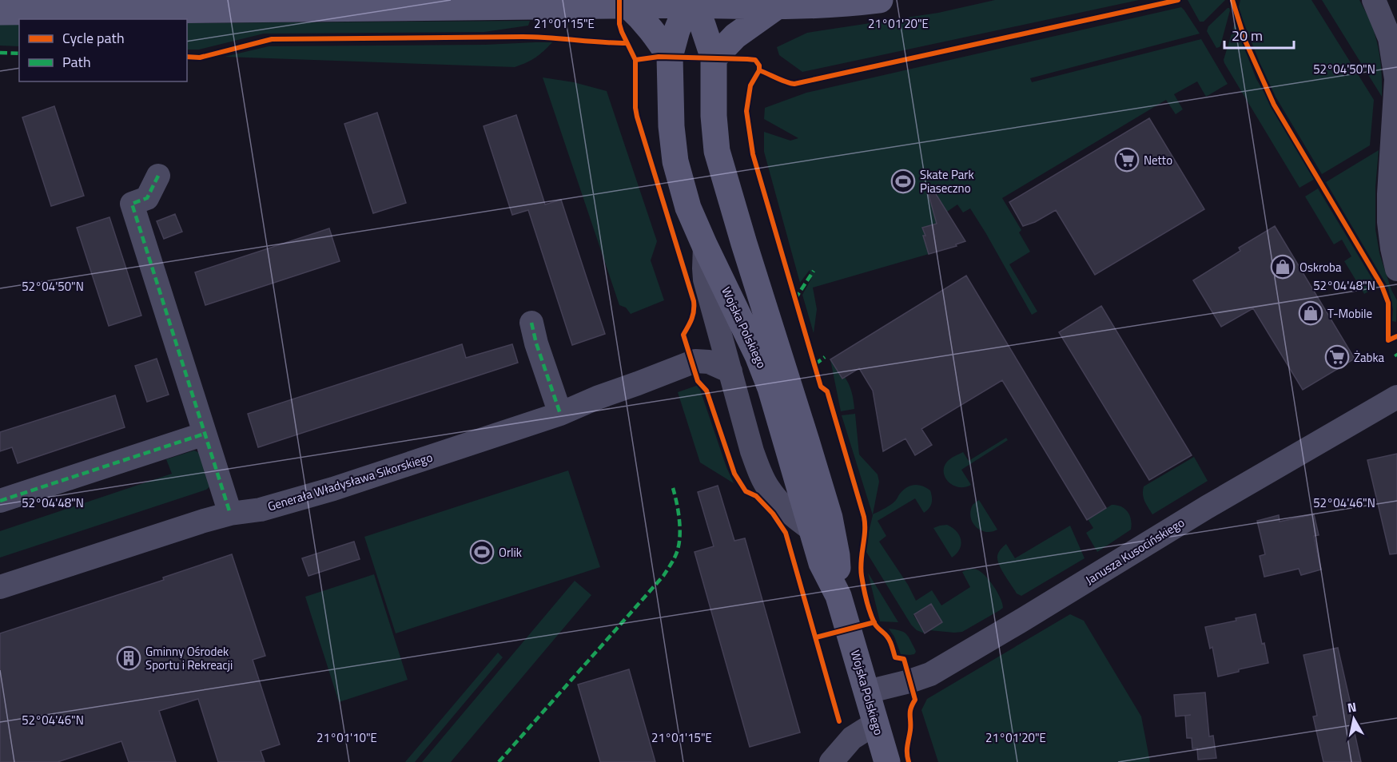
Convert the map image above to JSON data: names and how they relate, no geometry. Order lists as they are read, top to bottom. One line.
{"streets":{"street":["Wojska Polskiego","Generała Władysława Sikorskiego","Janusza Kusocińskiego"]},"crossings":[["Wojska Polskiego","Janusza Kusocińskiego"]],"places":{"supermarket":["Netto","Żabka"],"sports":["Skate Park Piaseczno","Orlik"],"shop":["Oskroba","T-Mobile"],"building":["Gminny Ośrodek Sportu i Rekreacji"]},"legend":["Cycle path","Path"],"scale_bar":"20 m","north":"top","coordinates":["21°01'15\"E","21°01'20\"E","52°04'50\"N","52°04'48\"N","52°04'46\"N","21°01'10\"E"]}
